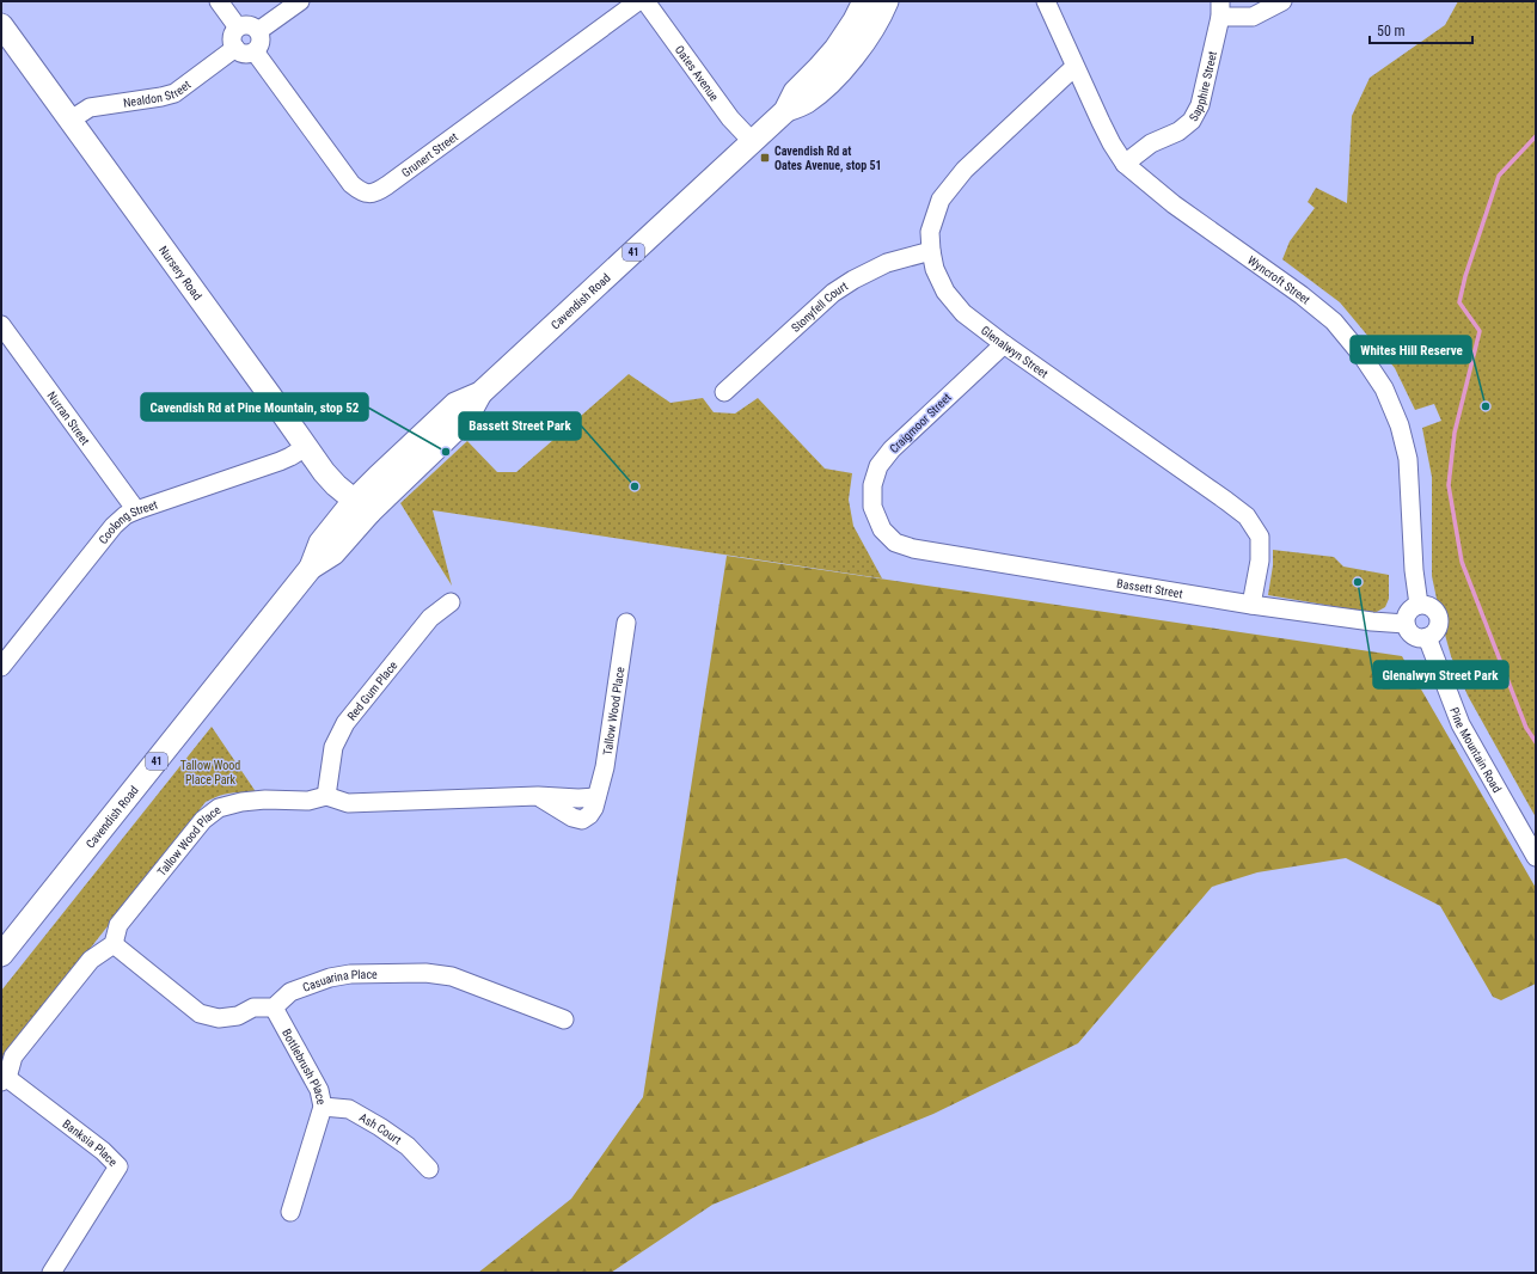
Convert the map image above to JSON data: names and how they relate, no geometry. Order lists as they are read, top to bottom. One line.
{"streets":{"main road":["41","Nursery Road","Cavendish Road"],"street":["Oates Avenue","Sapphire Street","Nealdon Street","Grunert Street","Wyncroft Street","Stonyfell Court","Glenalwyn Street","Nurran Street","Craigmoor Street","Coolong Street","Bassett Street","Red Gum Place","Tallow Wood Place","Pine Mountain Road","Casuarina Place","Bottlebrush Place","Ash Court","Banksia Place"]},"crossings":[["Oates Avenue","Cavendish Road"],["Sapphire Street","Wyncroft Street"],["Nealdon Street","Grunert Street"],["Nealdon Street","Nursery Road"],["Nursery Road","Cavendish Road"],["Nursery Road","Coolong Street"],["Wyncroft Street","Glenalwyn Street"],["Wyncroft Street","Bassett Street"],["Wyncroft Street","Pine Mountain Road"],["Stonyfell Court","Glenalwyn Street"],["Glenalwyn Street","Craigmoor Street"],["Glenalwyn Street","Bassett Street"],["Nurran Street","Coolong Street"],["Craigmoor Street","Bassett Street"],["Bassett Street","Pine Mountain Road"],["Red Gum Place","Tallow Wood Place"],["Casuarina Place","Bottlebrush Place"],["Bottlebrush Place","Ash Court"]],"parks":["Tallow Wood Place Park"],"places":{"transit":["Cavendish Rd at Oates Avenue, stop 51"],"other":["Whites Hill Reserve","Cavendish Rd at Pine Mountain, stop 52","Bassett Street Park","Glenalwyn Street Park"]},"scale_bar":"50 m"}
